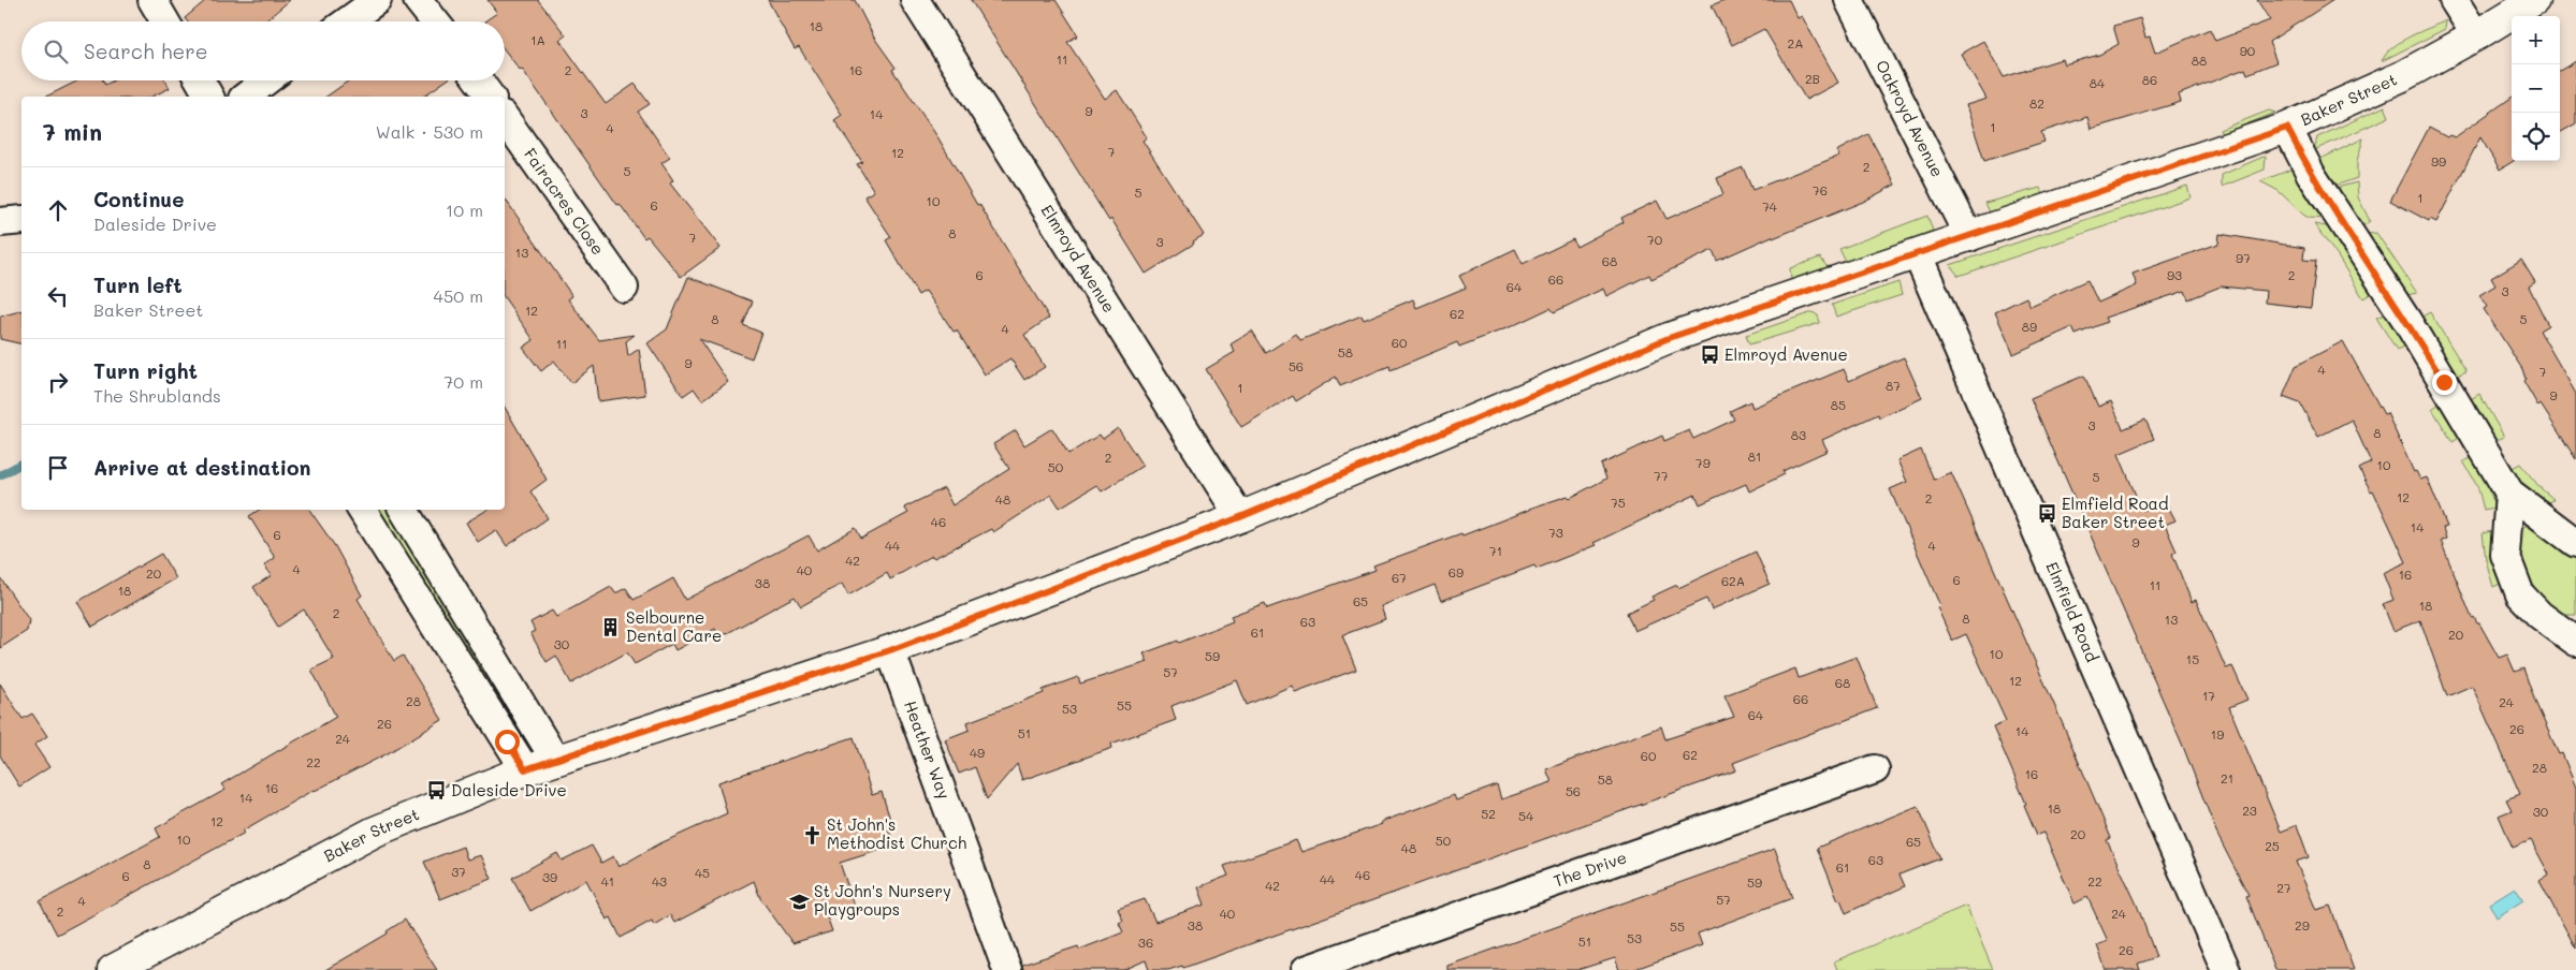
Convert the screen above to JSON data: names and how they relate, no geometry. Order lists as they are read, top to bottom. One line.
{"streets":{"street":["Baker Street","Oakroyd Avenue","Fairacres Close","Elmroyd Avenue","Elmfield Road","Heather Way","The Drive"]},"crossings":[["Baker Street","Oakroyd Avenue"],["Baker Street","Elmroyd Avenue"],["Baker Street","Elmfield Road"],["Baker Street","Heather Way"]],"places":{"bus stop":["Elmroyd Avenue","Elmfield Road Baker Street","Daleside Drive"],"building":["Selbourne Dental Care"],"church":["St John's Methodist Church"],"school or university":["St John's Nursery Playgroups"]},"house_numbers":["18","1A","2A","90","11","88","2","16","2B","86","84","82","9","3","14","1","4","7","12","99","2","5","76","5","1","10","6","74","8","7","70","3","13","97","68","6","93","2","66","64","3","12","62","8","5","89","4","60","11","58","9","56","4","7","87","1","9","85","3","8","83","81","2","79","10","50","77","5","12","2","48","75","46","14","73","6","9","44","4","71","42","4","40","69","20","16","67","6","62A","38","11","18","65","18","2","8","13","63","61","20","30","10","59","15","57","12","68","17","66","28","24","55","53","64","26","26","14","51","19","24","49","62","60","22","28","16","21","58","16","56","14","18","23","30","52","54","12","20","10","50","65","25","48","63","8","61","37","45","46","6","39","44","41","43","22","59","42","27","57","4","2","40","24","38","29","55","53","51","36","26"],"page":{"map_buttons":["+","−"],"search":"Search here","heading":["7 min","Walk · 530 m"],"list":[["Continue","Daleside Drive","10 m"],["Turn left","Baker Street","450 m"],["Turn right","The Shrublands","70 m"],"Arrive at destination"]}}
